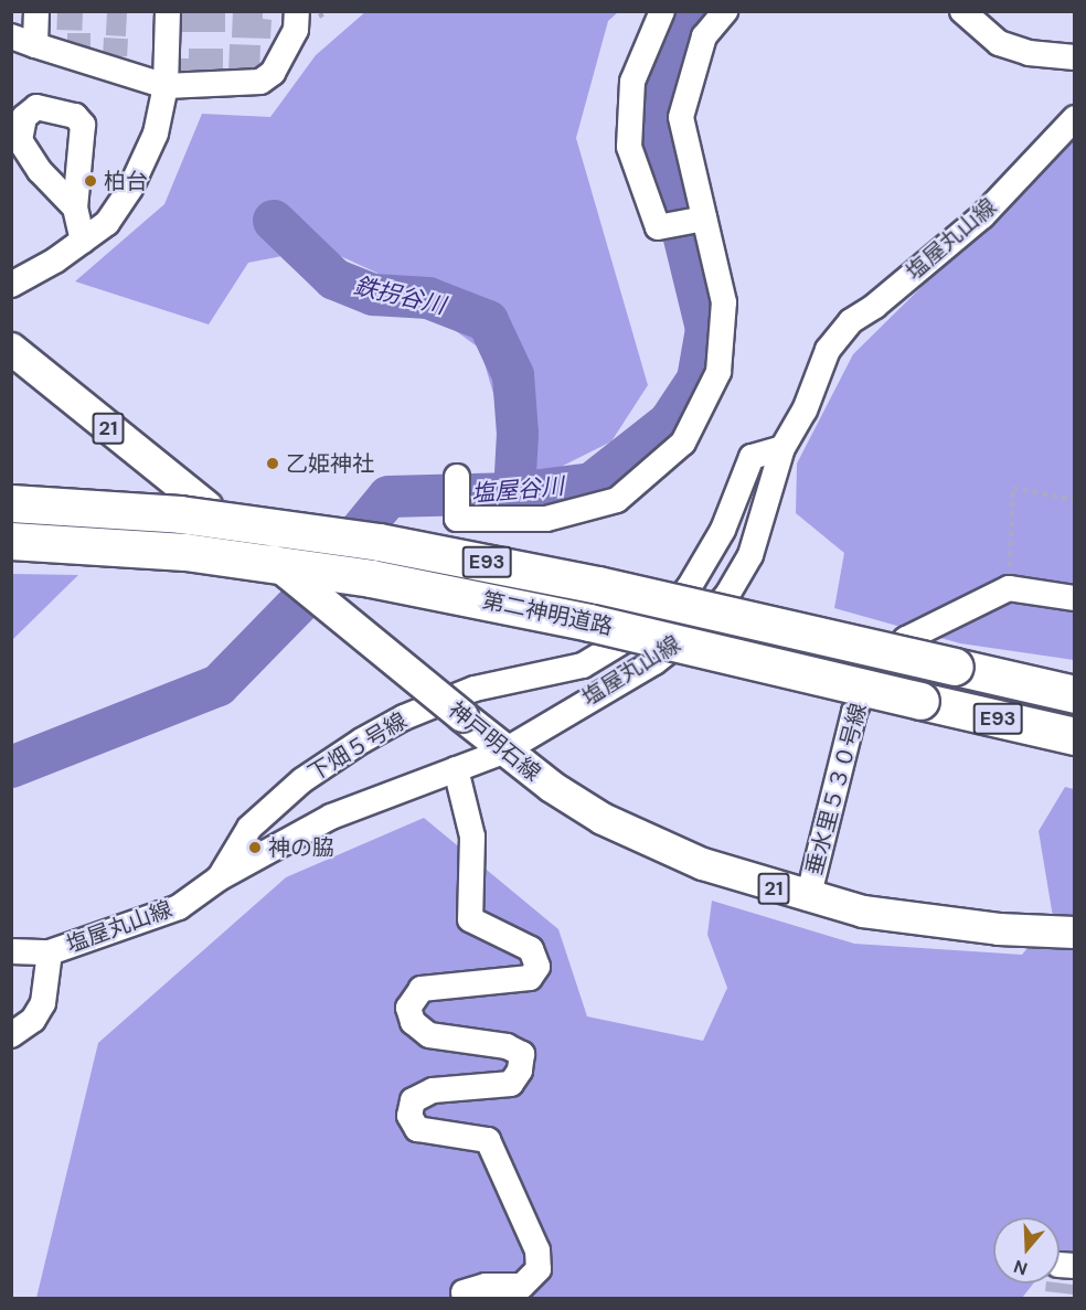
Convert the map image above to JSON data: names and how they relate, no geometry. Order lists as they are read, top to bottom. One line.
{"streets":{"highway":["E93","第二神明道路"],"main road":["21","神戸明石線"],"street":["塩屋丸山線","下畑５号線","垂水里５３０号線"]},"crossings":[["塩屋丸山線","神戸明石線"],["塩屋丸山線","下畑５号線"],["神戸明石線","垂水里５３０号線"]],"water":["鉄拐谷川","塩屋谷川"],"places":["柏台","乙姫神社","神の脇"],"north":"bottom"}
